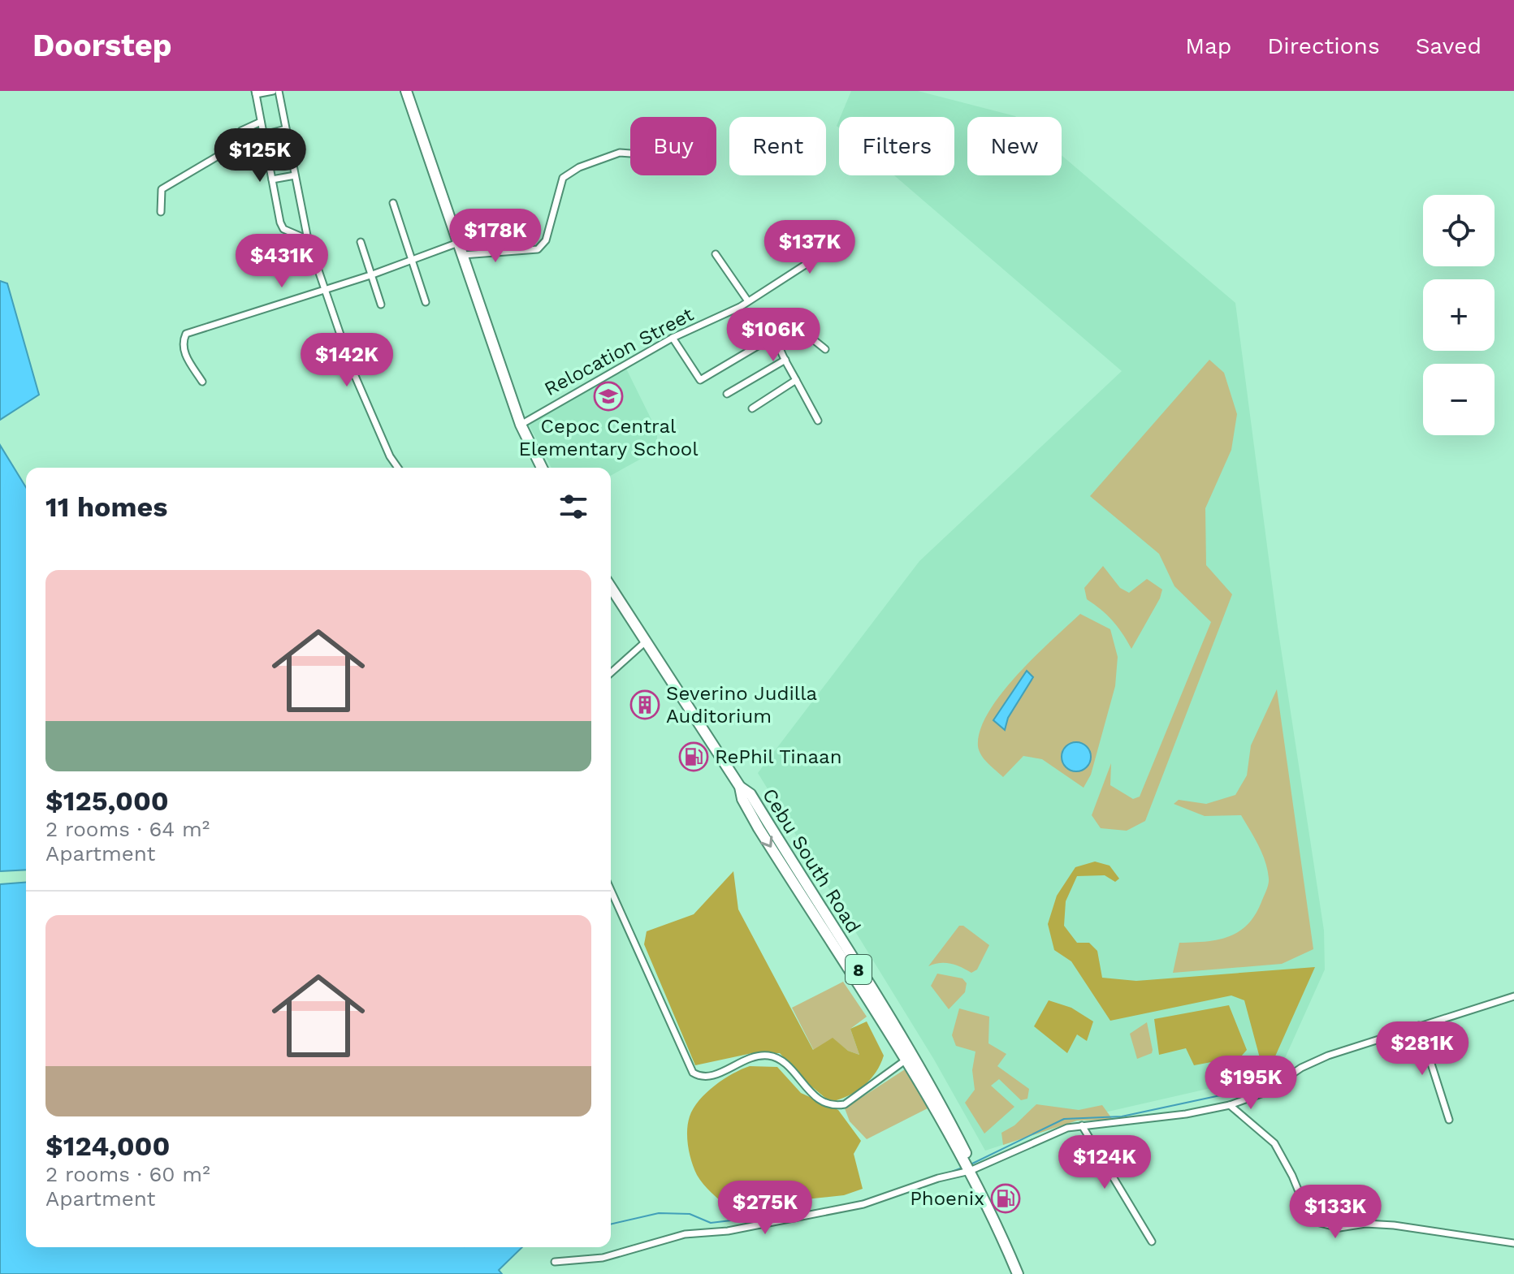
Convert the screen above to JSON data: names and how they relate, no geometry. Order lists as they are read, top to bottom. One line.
{"streets":{"highway":["Cebu South Road","8"],"street":["Relocation Street"]},"crossings":[["Cebu South Road","8"]],"places":{"school or university":["Cepoc Central Elementary School"],"building":["Severino Judilla Auditorium"],"fuel station":["RePhil Tinaan","Phoenix"]},"page":{"header":"Doorstep","nav":["Map","Directions","Saved"],"chip":["Buy","Rent","Filters","New"],"price":["$125K","$178K","$137K","$431K","$106K","$142K","$281K","$195K","$124K","$275K","$133K"],"map_buttons":["+","−"],"heading":"11 homes","list":[{"name":"$125,000","note":"2 rooms · 64 m² · Apartment"},{"name":"$124,000","note":"2 rooms · 60 m² · Apartment"}]}}
